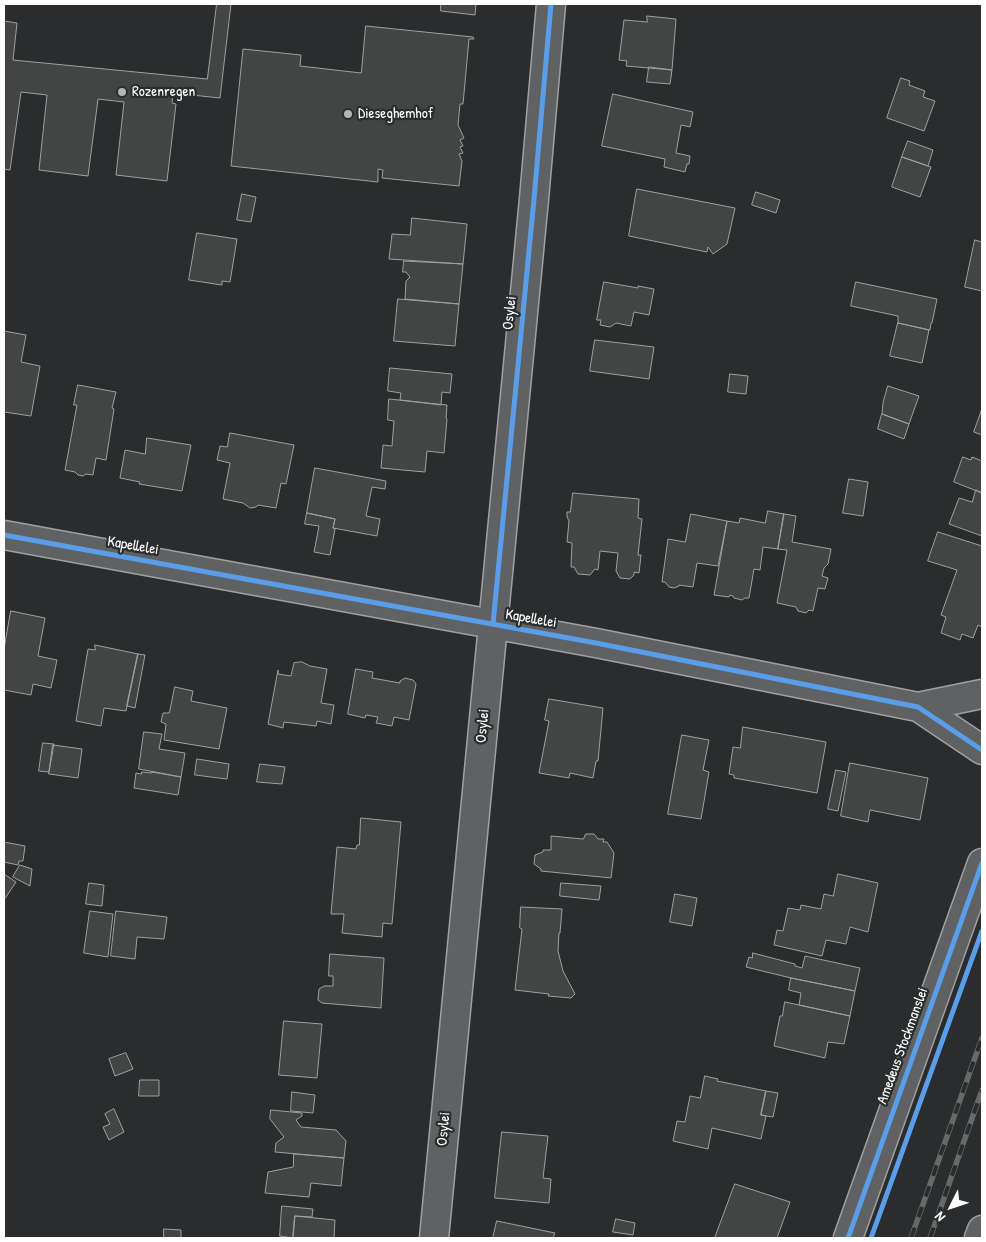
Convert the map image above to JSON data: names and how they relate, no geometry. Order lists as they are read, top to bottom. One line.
{"streets":{"street":["Osylei","Kapellelei","Amedeus Stockmanslei"]},"crossings":[["Osylei","Kapellelei"]],"places":["Rozenregen","Dieseghemhof"],"north":"bottom left"}
